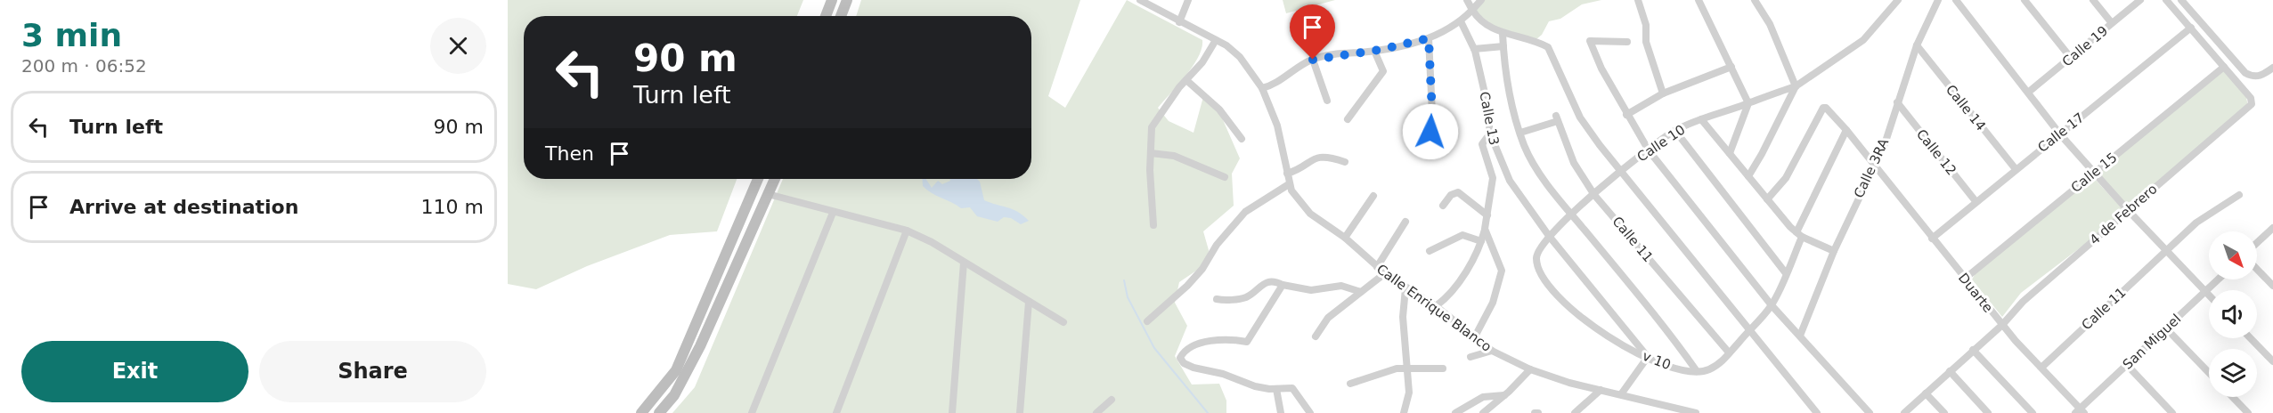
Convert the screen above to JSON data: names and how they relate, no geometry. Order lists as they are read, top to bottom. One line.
{"streets":{"street":["Calle 19","Calle 14","Calle 13","Calle 17","Calle 10","Calle 12","Calle 3RA","Calle 15","4 de Febrero","Calle 11","Duarte","Calle Enrique Blanco","San Miguel","v 10"]},"crossings":[["Calle 14","Calle 17"],["Calle 14","Calle 3RA"],["Calle 13","v 10"],["Calle 17","Calle 12"],["Calle 17","Duarte"],["Calle 10","Calle 11"],["Calle 10","v 10"],["Calle 12","Calle 3RA"],["Calle 3RA","Duarte"],["Calle 15","4 de Febrero"],["Calle 15","Duarte"],["4 de Febrero","Duarte"],["Calle 11","Duarte"],["Duarte","San Miguel"]],"north":"bottom right","page":{"heading":["3 min","200 m · 06:52"],"turn":["90 m","Turn left"],"list":[{"name":"Turn left","value":"90 m"},{"name":"Arrive at destination","value":"110 m"}],"then":"Then","buttons":["Exit","Share"]}}
